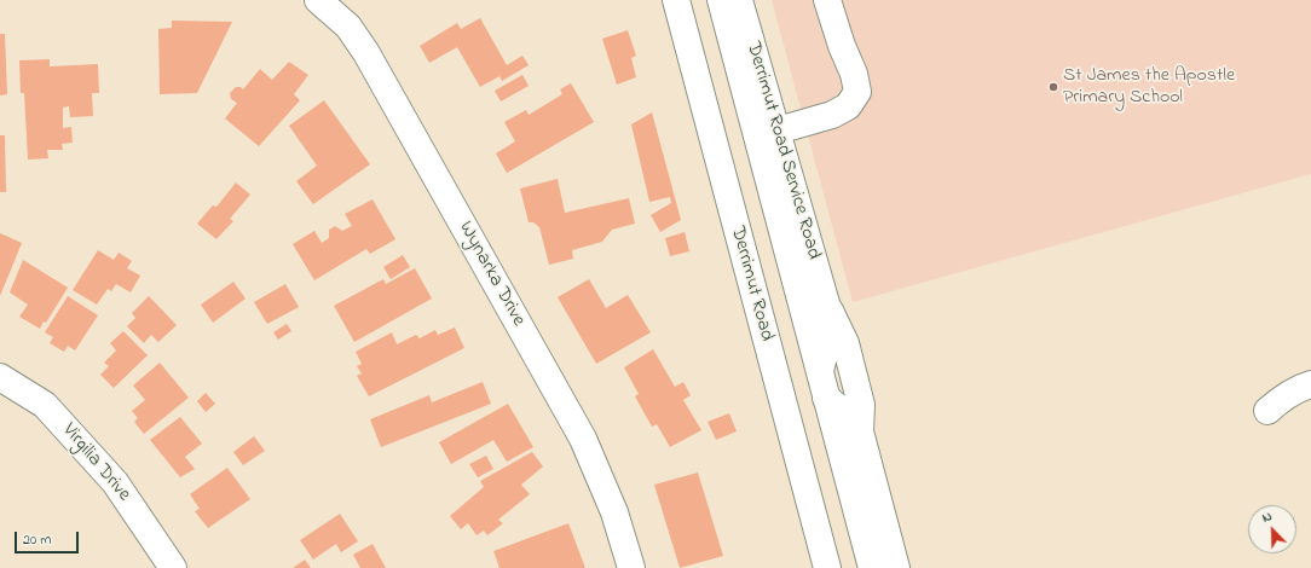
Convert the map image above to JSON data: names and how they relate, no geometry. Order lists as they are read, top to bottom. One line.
{"streets":{"main road":["Derrimut Road Service Road","Wynarka Drive","Derrimut Road","Virgilia Drive"]},"places":["St James the Apostle Primary School"],"scale_bar":"20 m","north":"top left"}
